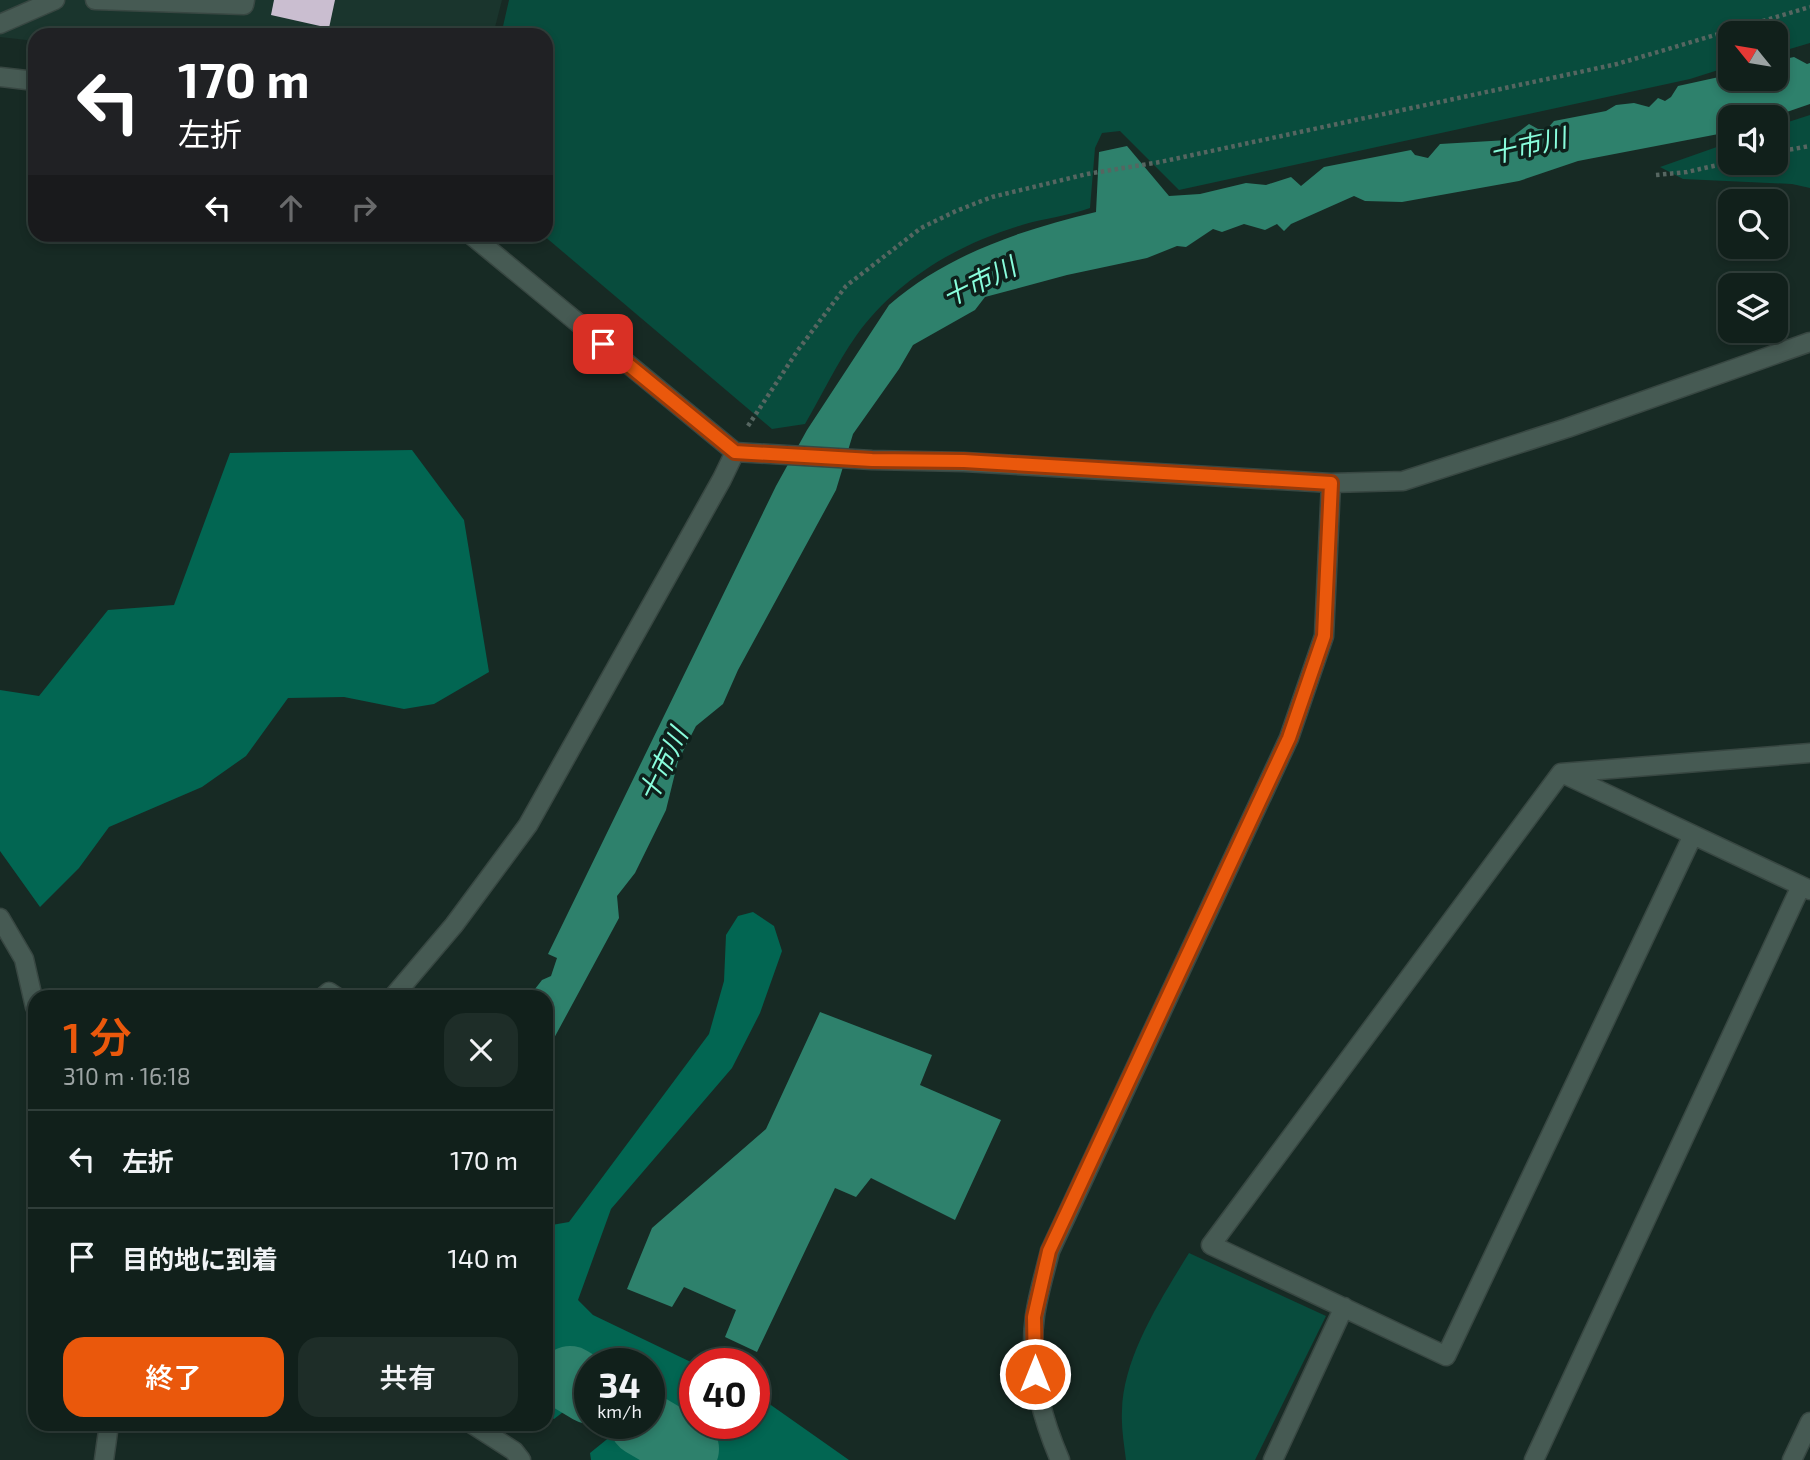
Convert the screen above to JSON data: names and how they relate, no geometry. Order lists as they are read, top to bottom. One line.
{"water":["十市川"],"north":"top left","page":{"turn":["170 m","左折"],"heading":["1 分","310 m · 16:18"],"list":[{"name":"左折","value":"170 m"},{"name":"目的地に到着","value":"140 m"}],"buttons":["終了","共有"],"speed":"34 km/h","limit":"40"}}
